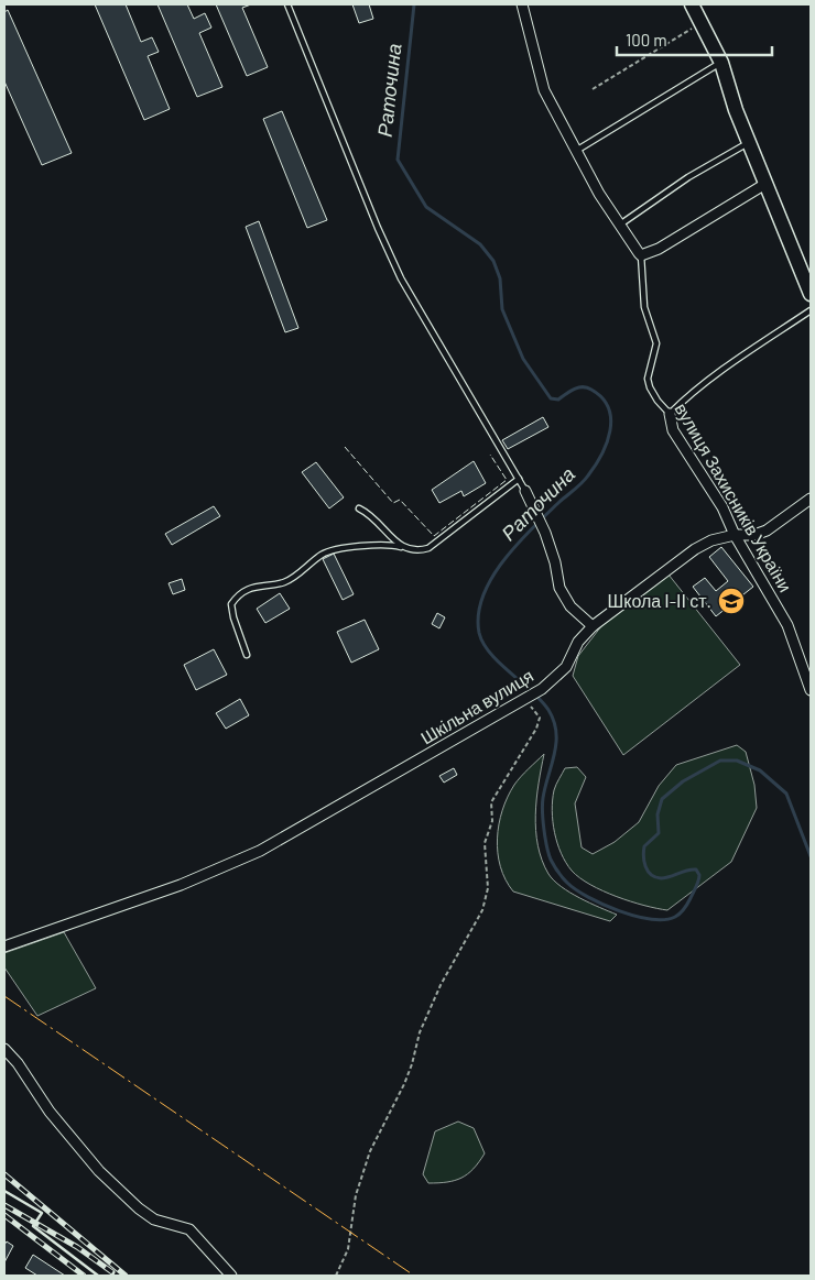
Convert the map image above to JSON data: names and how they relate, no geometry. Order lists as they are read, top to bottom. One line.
{"streets":{"street":["вулиця Захисників України","Шкільна вулиця"]},"crossings":[["вулиця Захисників України","Шкільна вулиця"]],"water":["Раточина"],"places":{"school or university":["Школа І-ІІ ст."]},"scale_bar":"100 m"}
